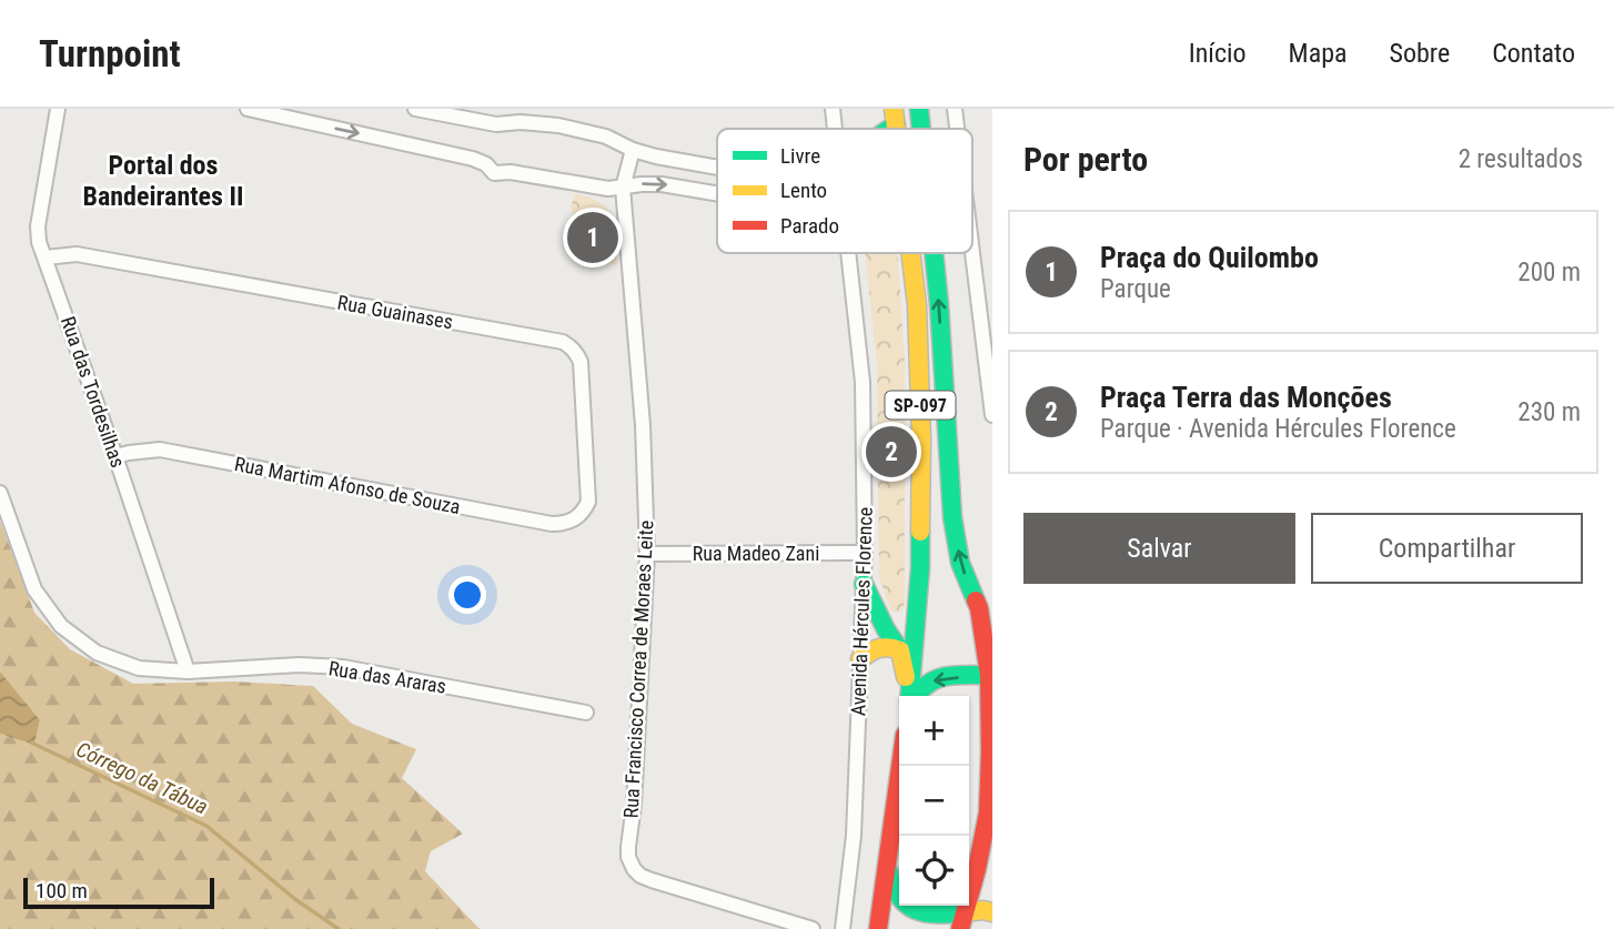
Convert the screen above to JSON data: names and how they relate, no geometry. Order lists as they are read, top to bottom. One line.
{"streets":{"main road":["SP-097"],"street":["Rua Guainases","Rua das Tordesilhas","Rua Martim Afonso de Souza","Rua Madeo Zani","Avenida Hércules Florence","Rua Francisco Correa de Moraes Leite","Rua das Araras"]},"crossings":[["Rua Guainases","Rua das Tordesilhas"],["Rua Guainases","Rua Martim Afonso de Souza"],["Rua das Tordesilhas","Rua Martim Afonso de Souza"],["Rua das Tordesilhas","Rua das Araras"],["Rua Madeo Zani","Avenida Hércules Florence"],["Rua Madeo Zani","Rua Francisco Correa de Moraes Leite"]],"districts":["Portal dos Bandeirantes II"],"water":["Córrego da Tábua"],"legend":["Livre","Lento","Parado"],"scale_bar":"100 m","page":{"header":"Turnpoint","nav":["Início","Mapa","Sobre","Contato"],"heading":["Por perto","2 resultados"],"pins":["1","2"],"list":[{"mark":"1","name":"Praça do Quilombo","note":"Parque","value":"200 m"},{"mark":"2","name":"Praça Terra das Monções","note":"Parque · Avenida Hércules Florence","value":"230 m"}],"buttons":["Salvar","Compartilhar"],"map_buttons":["+","−"],"scale":"100 m"}}
